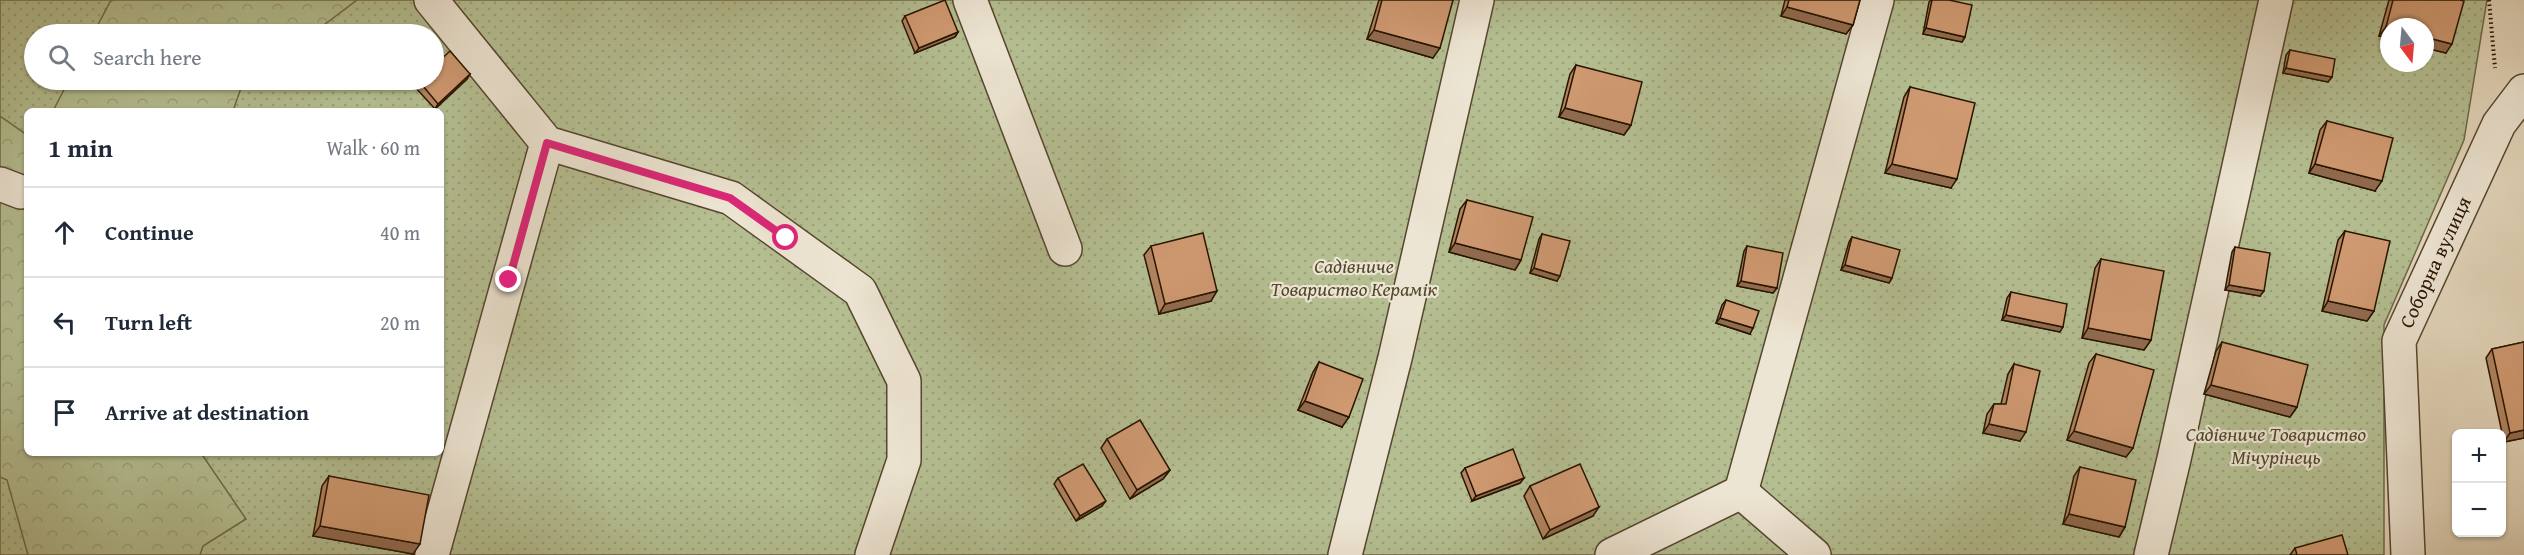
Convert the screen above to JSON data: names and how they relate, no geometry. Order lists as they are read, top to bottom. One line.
{"streets":{"street":["Соборна вулиця"]},"parks":["Садівниче Товариство Керамік","Садівниче Товариство Мічурінець"],"north":"bottom","page":{"search":"Search here","heading":["1 min","Walk · 60 m"],"list":[["Continue","40 m"],["Turn left","20 m"],"Arrive at destination"],"map_buttons":["+","−"]}}
